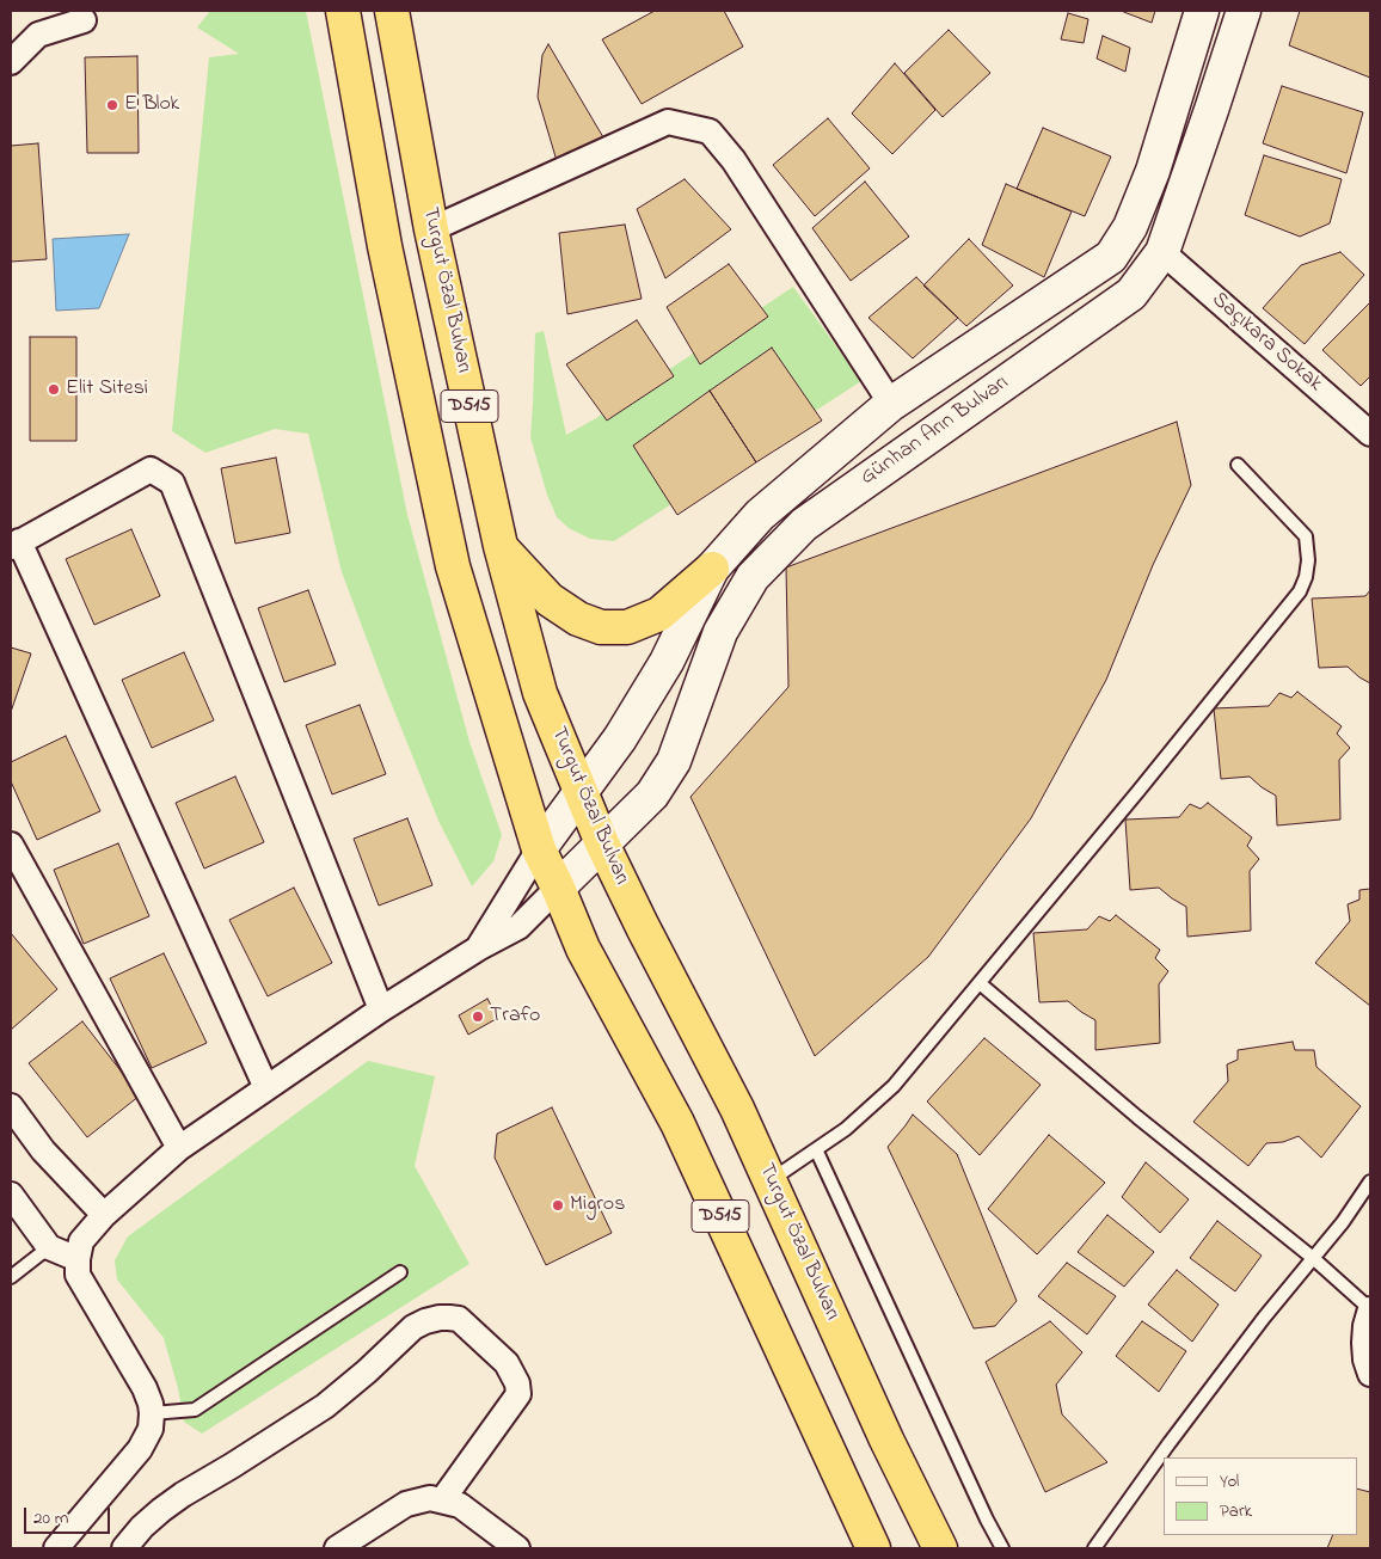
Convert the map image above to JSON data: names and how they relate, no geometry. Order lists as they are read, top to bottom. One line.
{"streets":{"highway":["Turgut Özal Bulvarı","D515"],"main road":["Günhan Arın Bulvarı"],"street":["Saçıkara Sokak"]},"crossings":[["Turgut Özal Bulvarı","Günhan Arın Bulvarı"],["Saçıkara Sokak","Günhan Arın Bulvarı"],["D515","Günhan Arın Bulvarı"]],"places":["E Blok","Elit Sitesi","Trafo","Migros"],"legend":["Yol","Park"],"scale_bar":"20 m"}
